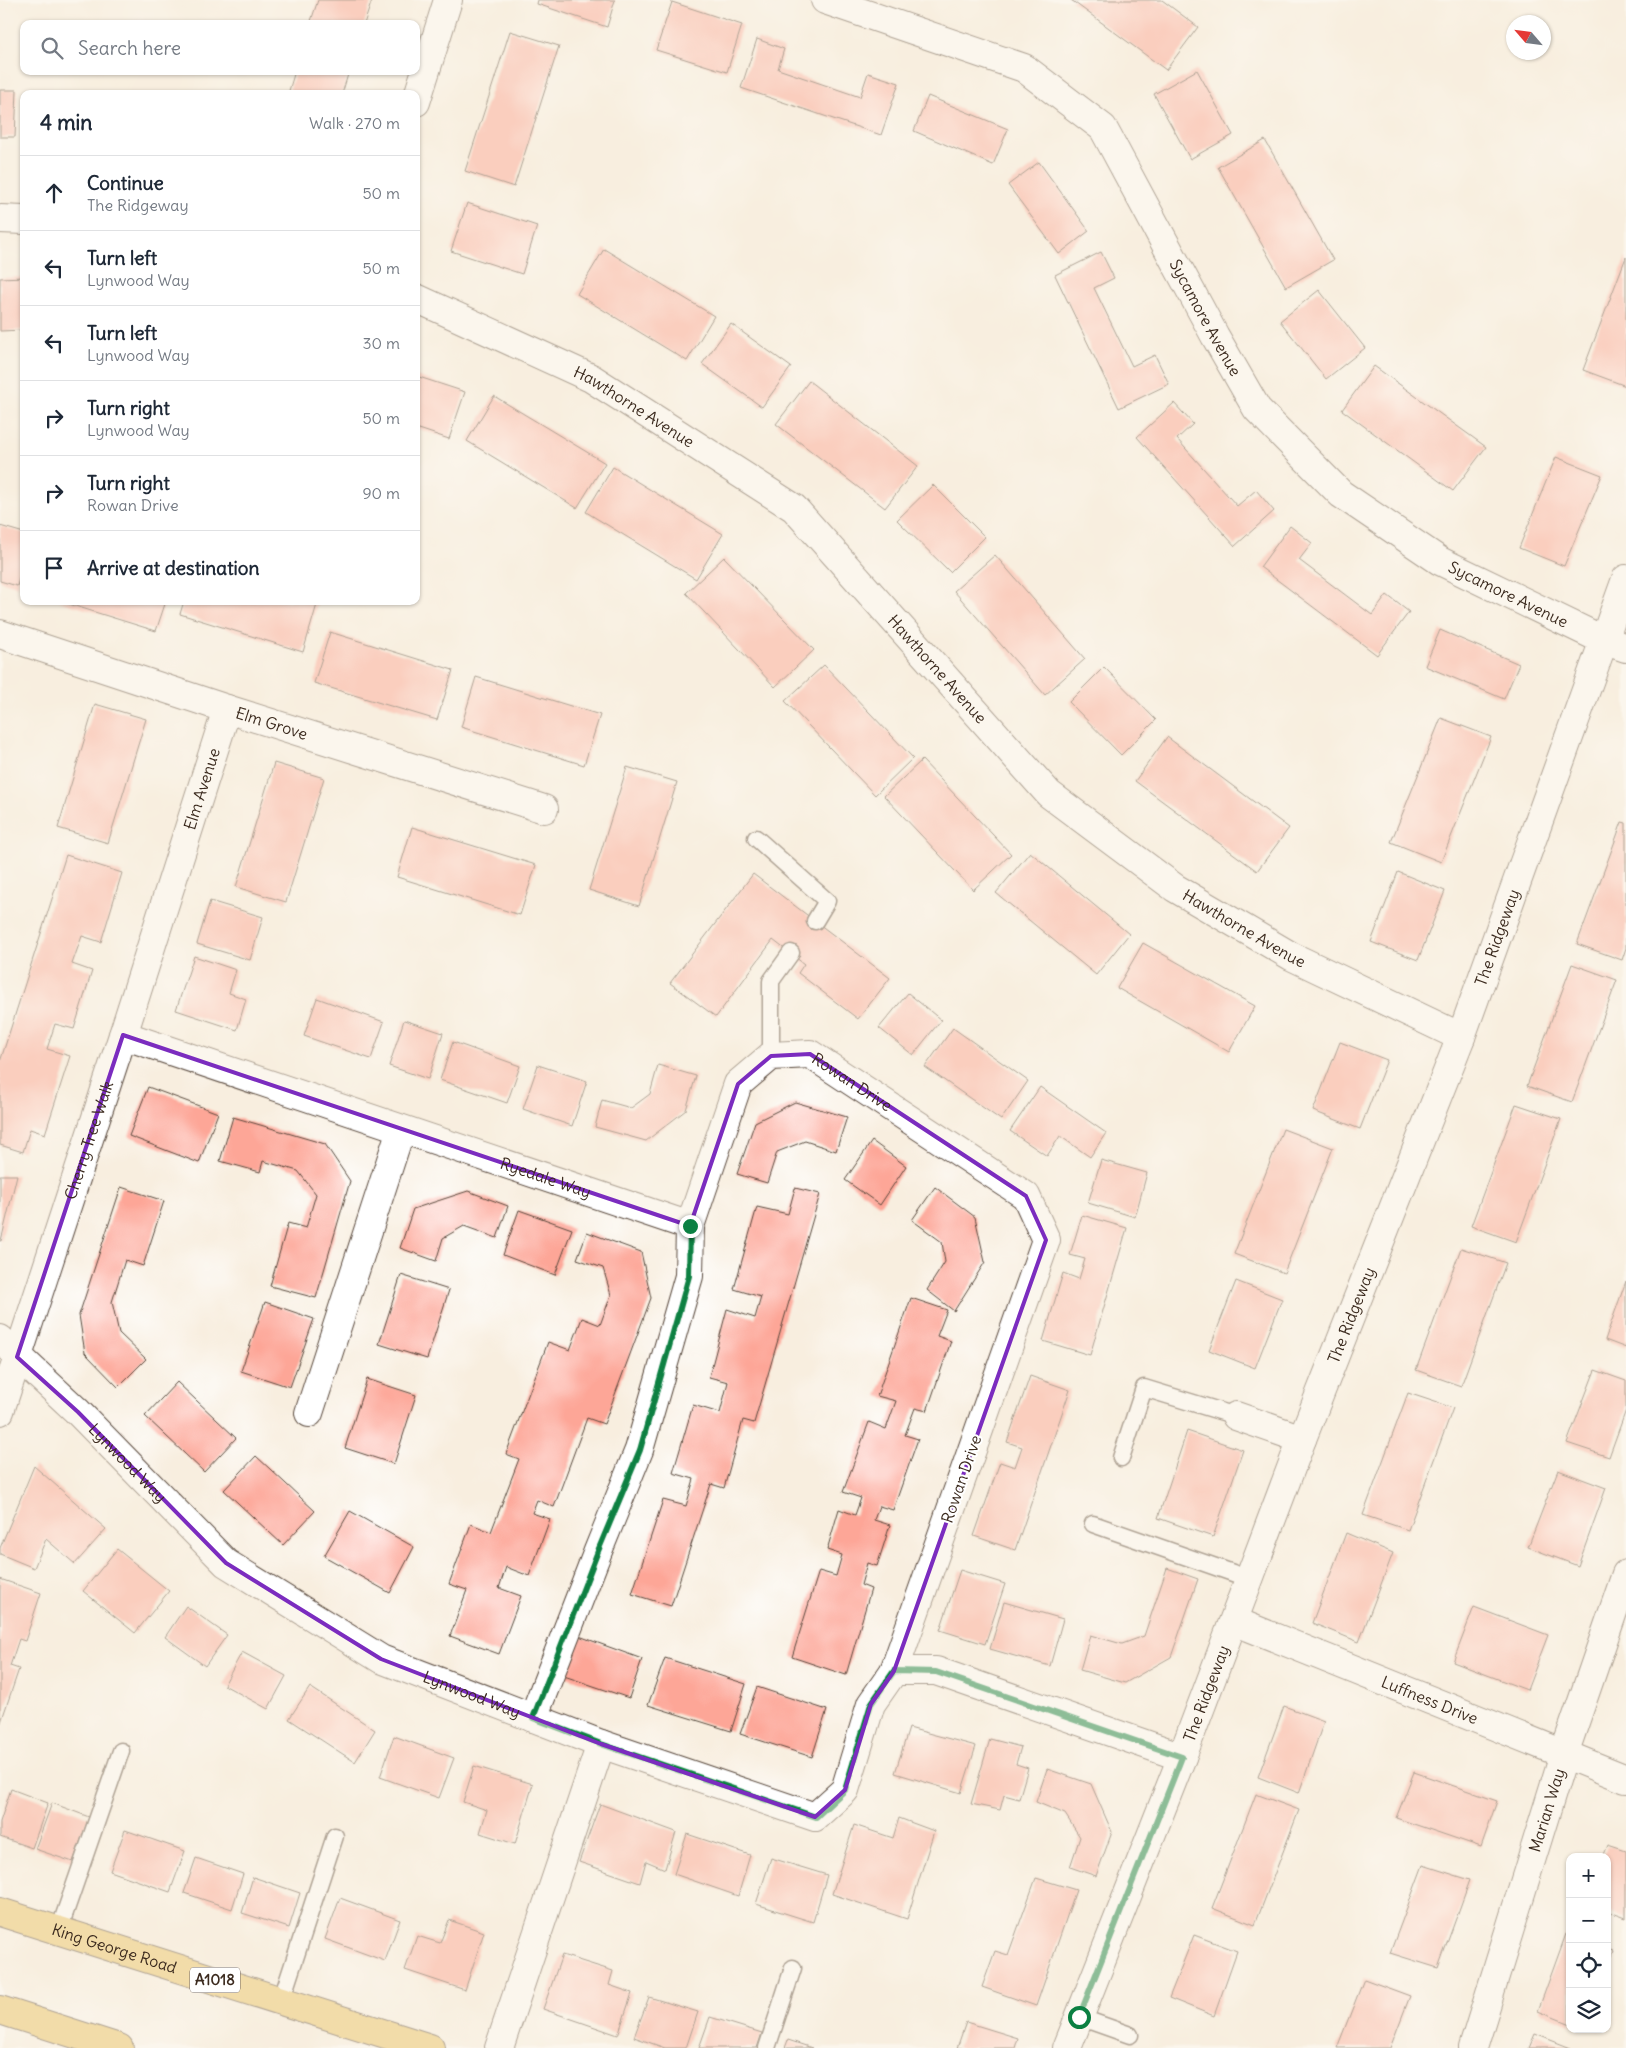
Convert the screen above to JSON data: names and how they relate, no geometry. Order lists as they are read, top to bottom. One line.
{"streets":{"highway":["King George Road","A1018"],"street":["Sycamore Avenue","Hawthorne Avenue","Elm Grove","Elm Avenue","The Ridgeway","Rowan Drive","Cherry Tree Walk","Ryedale Way","Lynwood Way","Luffness Drive","Marian Way"]},"crossings":[["Sycamore Avenue","The Ridgeway"],["Hawthorne Avenue","The Ridgeway"],["Elm Grove","Elm Avenue"],["Elm Avenue","Cherry Tree Walk"],["The Ridgeway","Luffness Drive"],["Rowan Drive","Lynwood Way"],["Cherry Tree Walk","Ryedale Way"],["Cherry Tree Walk","Lynwood Way"],["Luffness Drive","Marian Way"]],"north":"top left","page":{"search":"Search here","heading":["4 min","Walk · 270 m"],"list":[["Continue","The Ridgeway","50 m"],["Turn left","Lynwood Way","50 m"],["Turn left","Lynwood Way","30 m"],["Turn right","Lynwood Way","50 m"],["Turn right","Rowan Drive","90 m"],"Arrive at destination"],"map_buttons":["+","−"]}}
